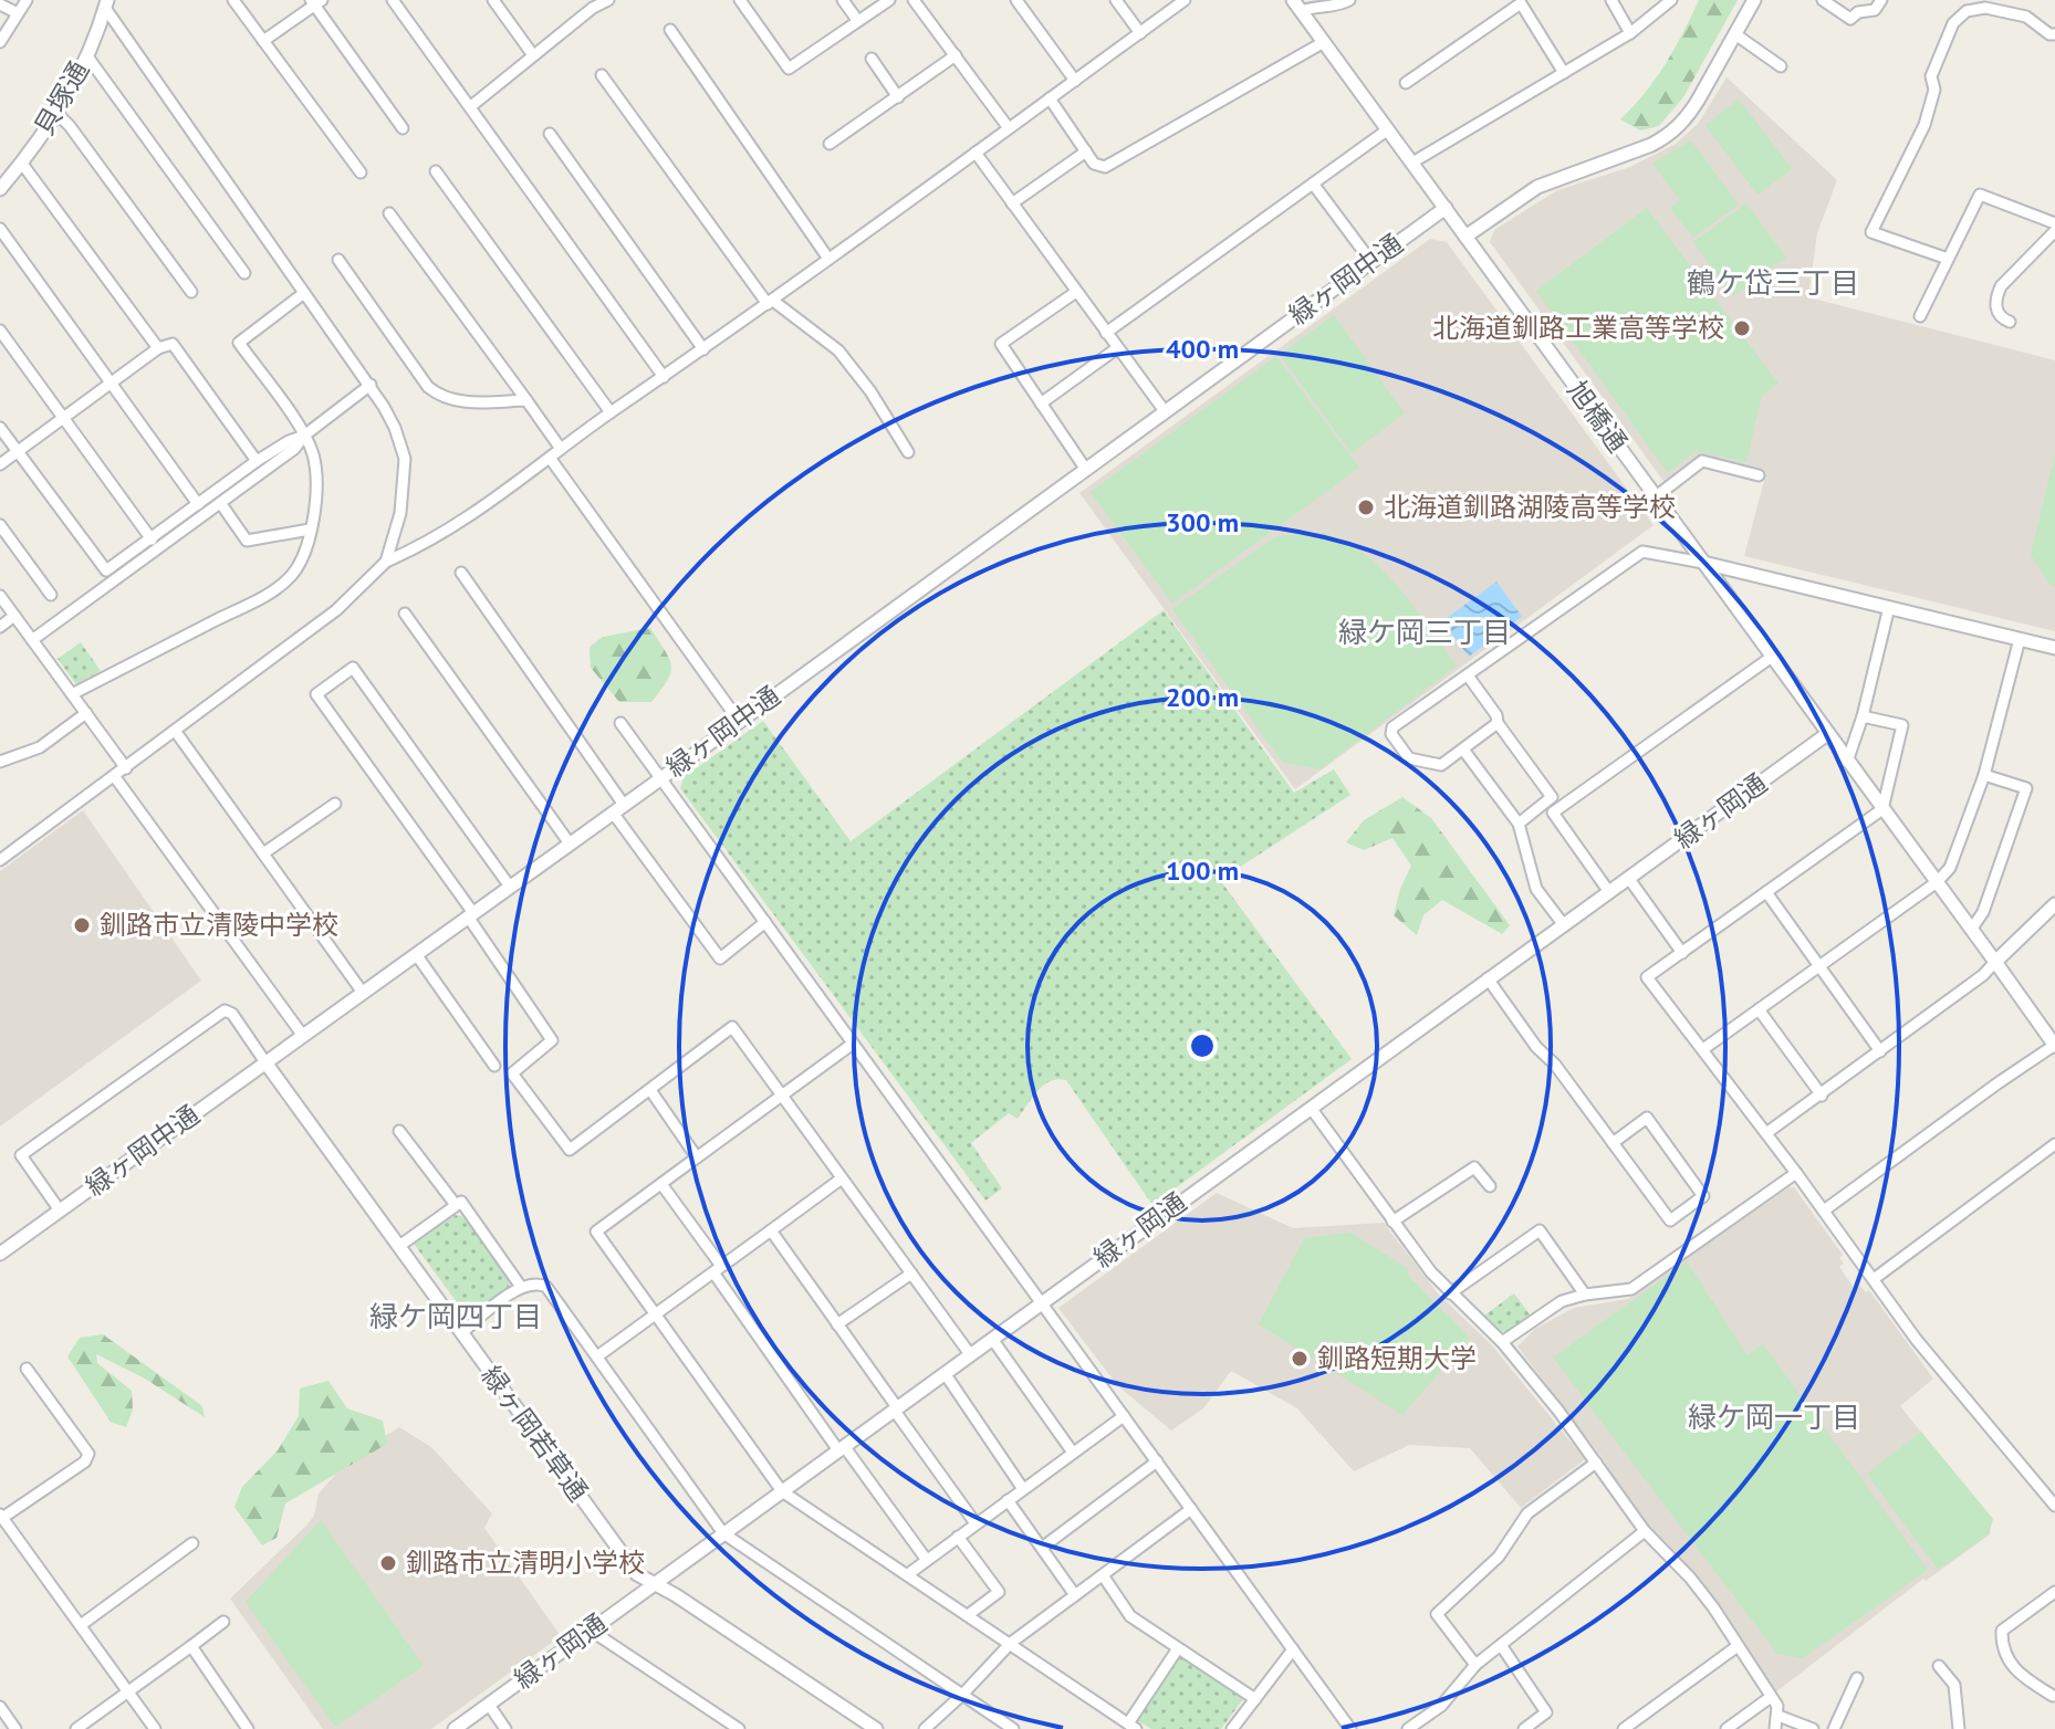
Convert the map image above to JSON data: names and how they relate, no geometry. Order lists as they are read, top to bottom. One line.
{"streets":{"street":["貝塚通","緑ヶ岡中通","旭橋通","緑ヶ岡通","緑ヶ岡若草通"]},"crossings":[["緑ヶ岡中通","旭橋通"],["緑ヶ岡中通","緑ヶ岡若草通"],["旭橋通","緑ヶ岡通"],["緑ヶ岡通","緑ヶ岡若草通"]],"districts":["鶴ケ岱三丁目","緑ケ岡三丁目","緑ケ岡四丁目","緑ケ岡一丁目"],"places":["北海道釧路工業高等学校","北海道釧路湖陵高等学校","釧路市立清陵中学校","釧路短期大学","釧路市立清明小学校"],"rings":["400 m","300 m","200 m","100 m"]}
